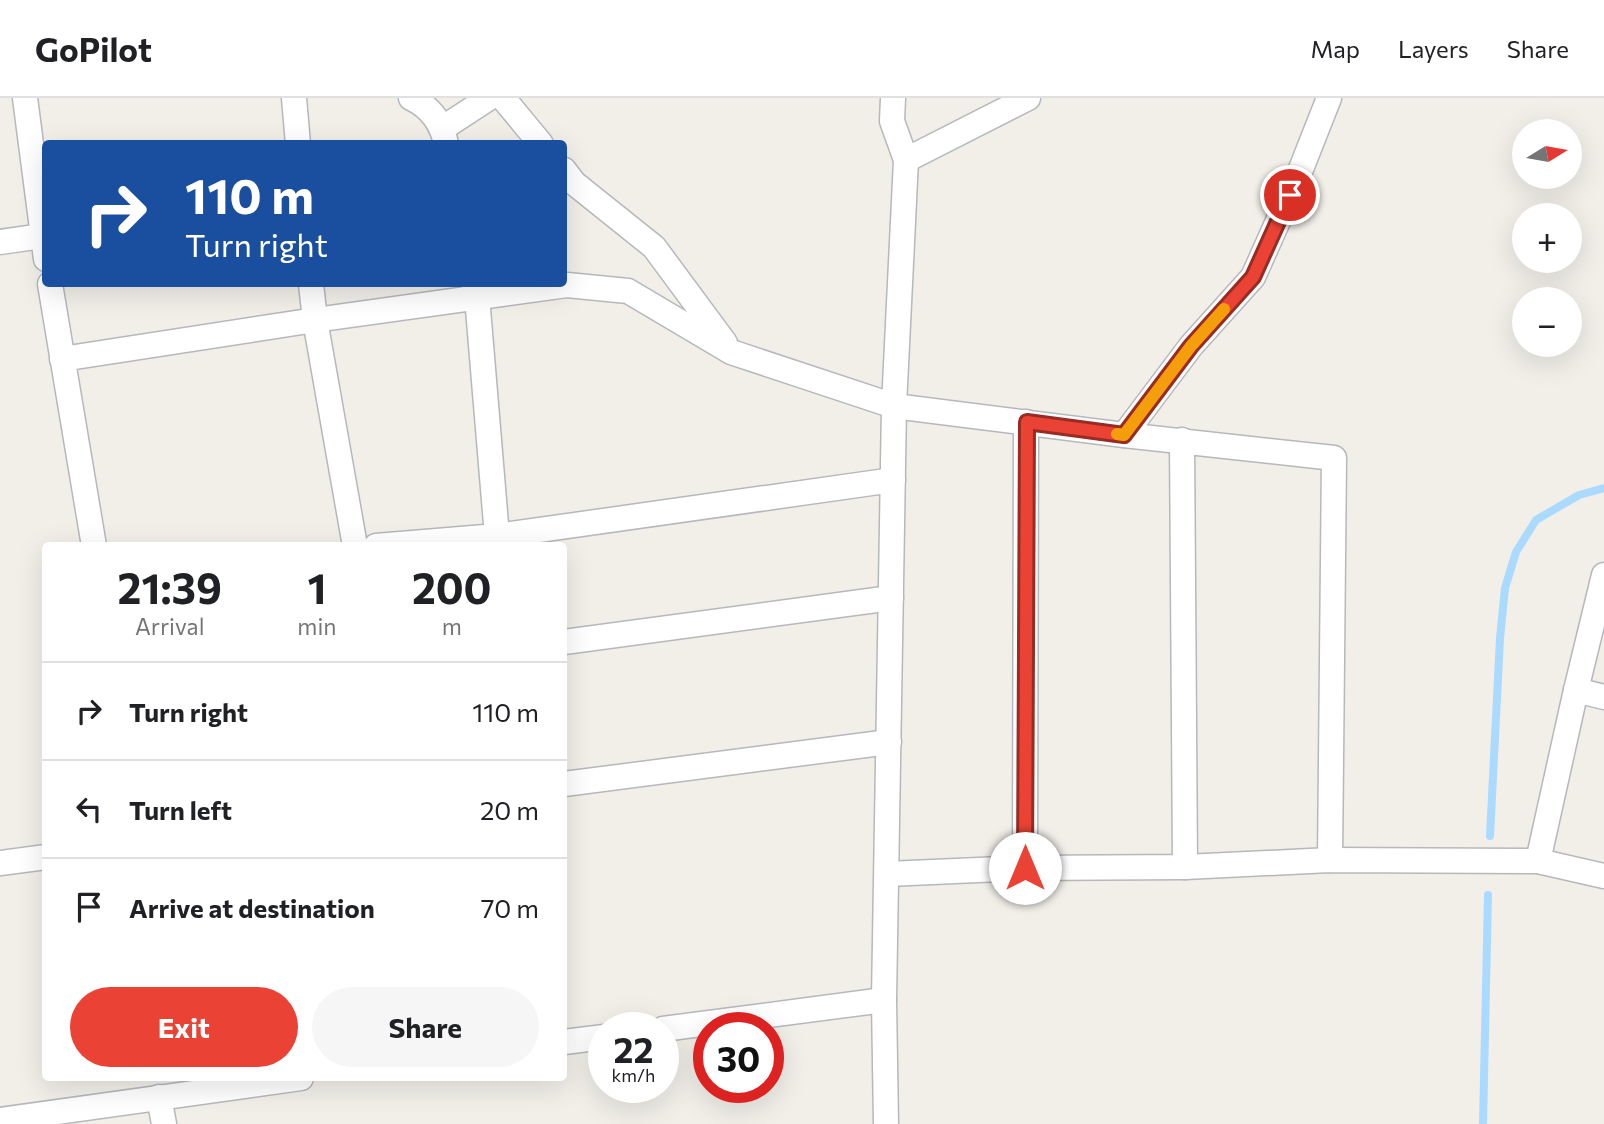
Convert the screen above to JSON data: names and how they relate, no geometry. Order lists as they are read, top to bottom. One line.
{"north":"right","page":{"header":"GoPilot","nav":["Map","Layers","Share"],"map_buttons":["+","−"],"turn":["110 m","Turn right"],"eta":["21:39","Arrival","1","min","200","m"],"list":[{"name":"Turn right","value":"110 m"},{"name":"Turn left","value":"20 m"},{"name":"Arrive at destination","value":"70 m"}],"buttons":["Exit","Share"],"speed":"22 km/h","limit":"30"}}
